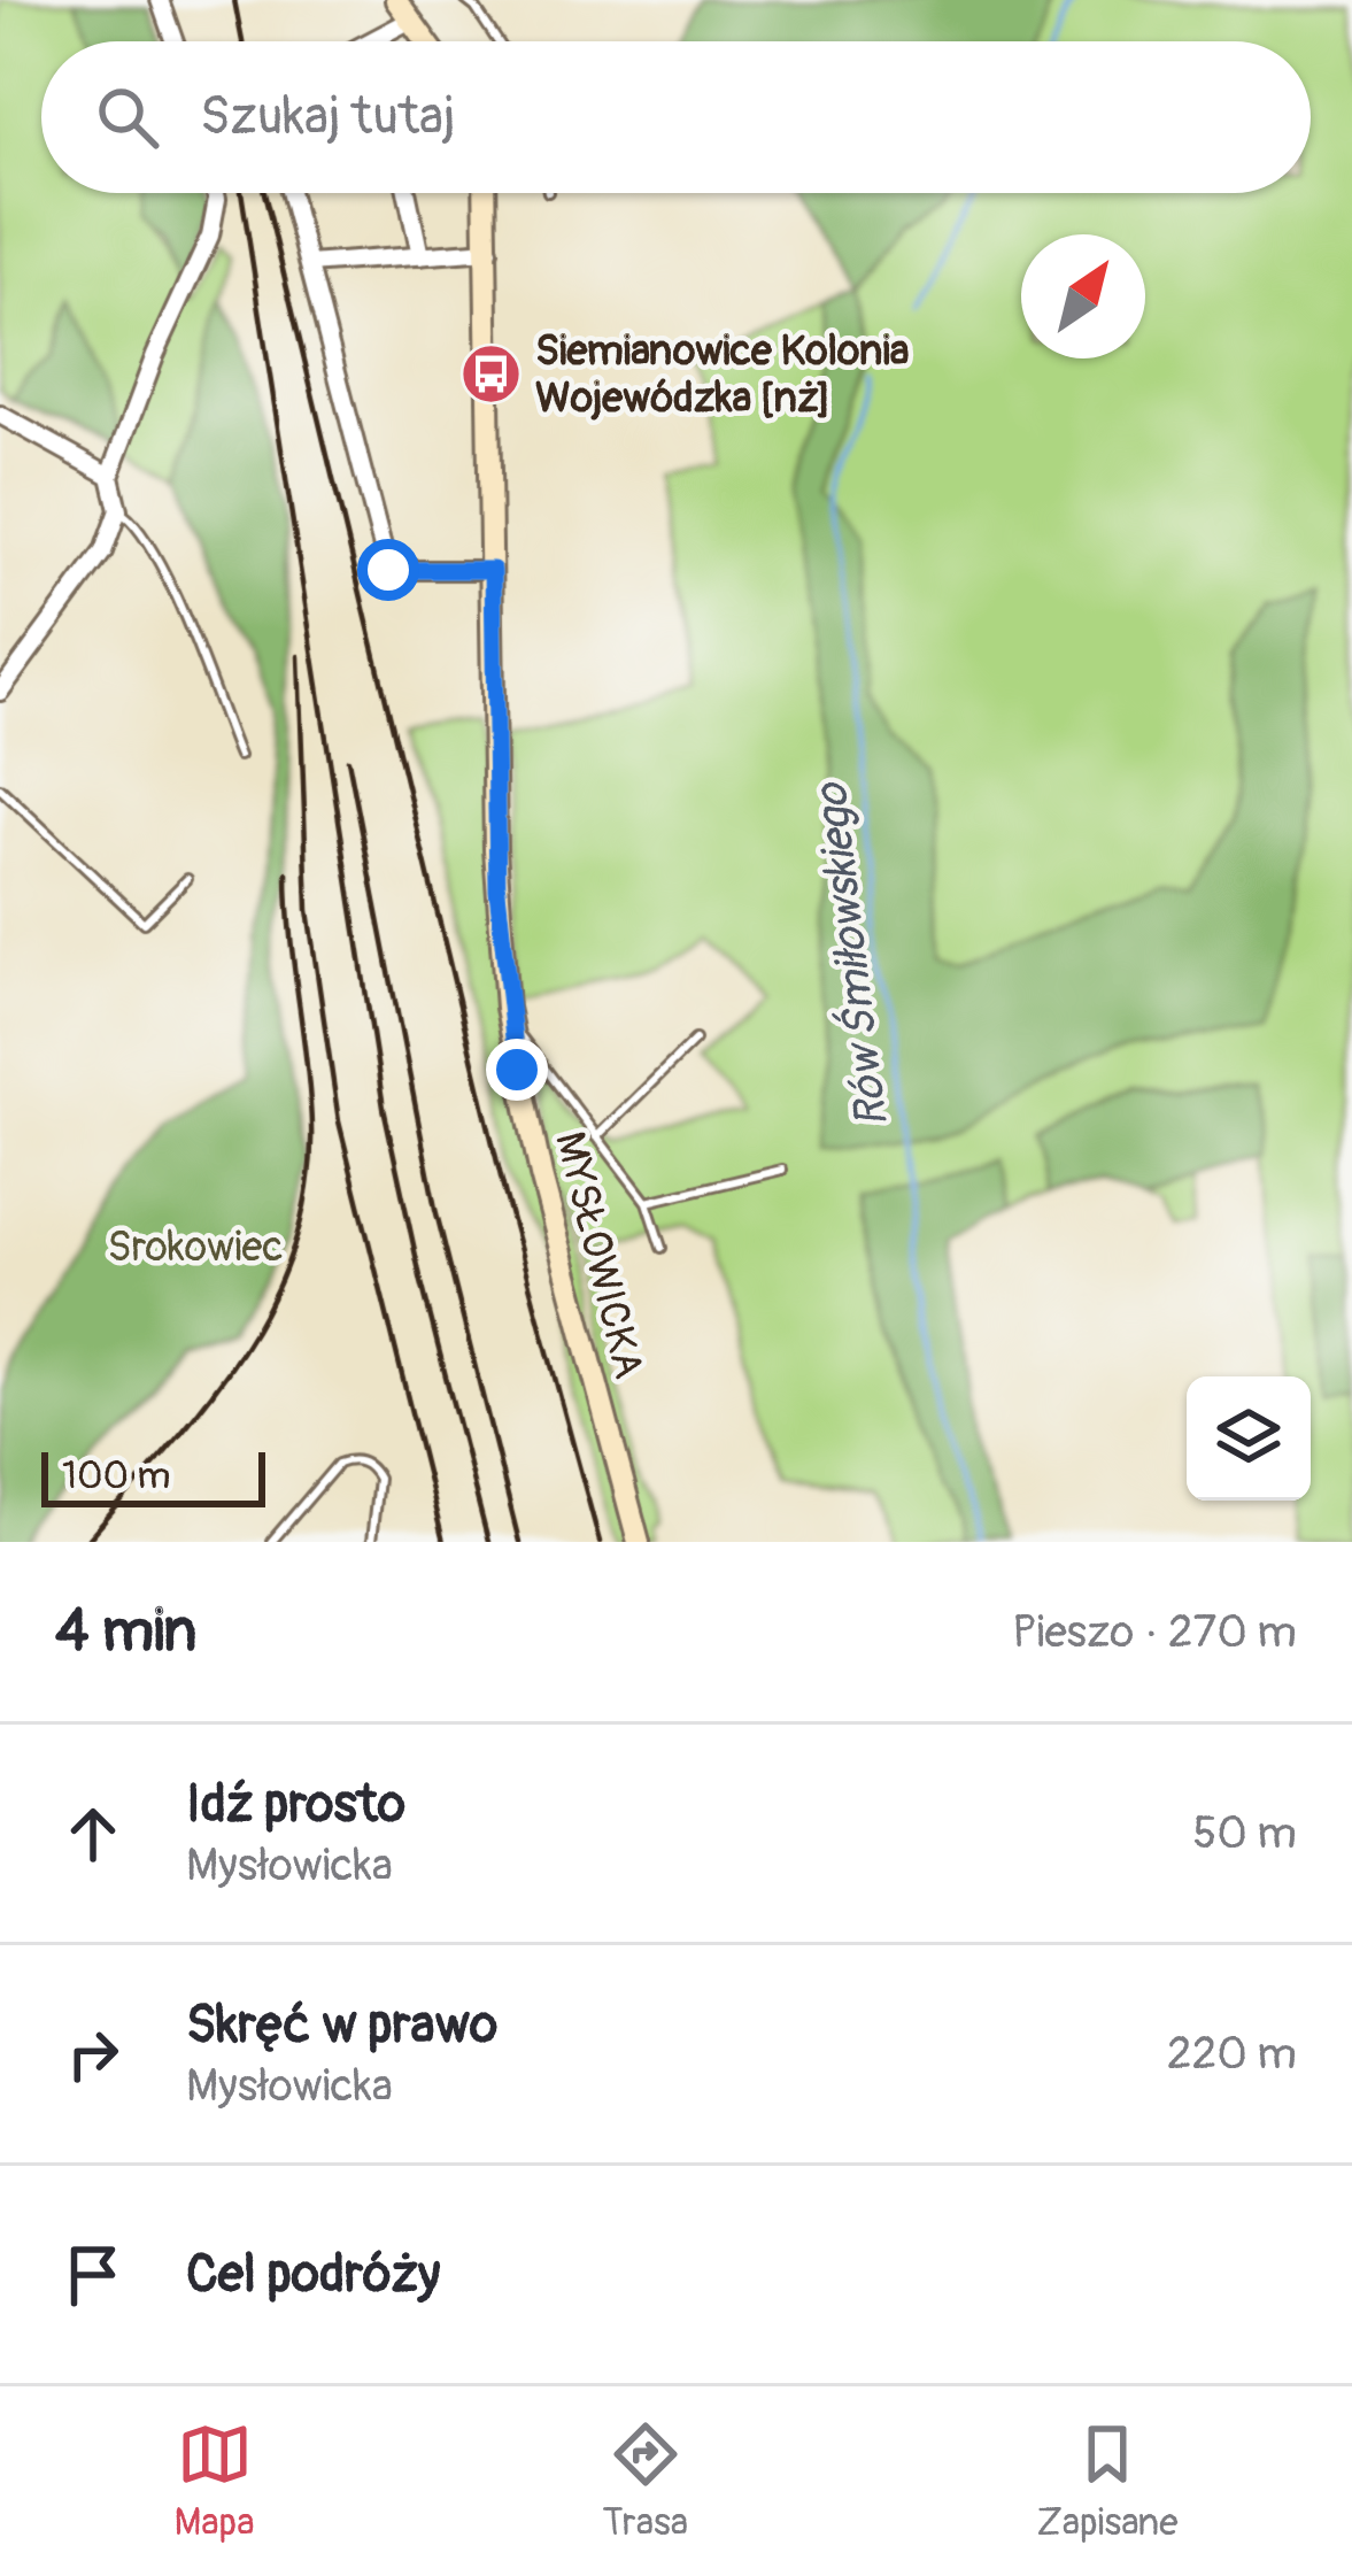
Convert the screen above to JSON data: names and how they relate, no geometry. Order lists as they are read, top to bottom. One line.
{"streets":{"street":["MYSŁOWICKA"]},"water":["Rów Śmiłowskiego"],"parks":["Srokowiec"],"places":{"bus stop":["Siemianowice Kolonia Wojewódzka [nż]"]},"scale_bar":"100 m","north":"top right","page":{"search":"Szukaj tutaj","scale":"100 m","heading":["4 min","Pieszo · 270 m"],"list":[["Idź prosto","Mysłowicka","50 m"],["Skręć w prawo","Mysłowicka","220 m"],"Cel podróży"],"nav":["Mapa","Trasa","Zapisane"]}}
